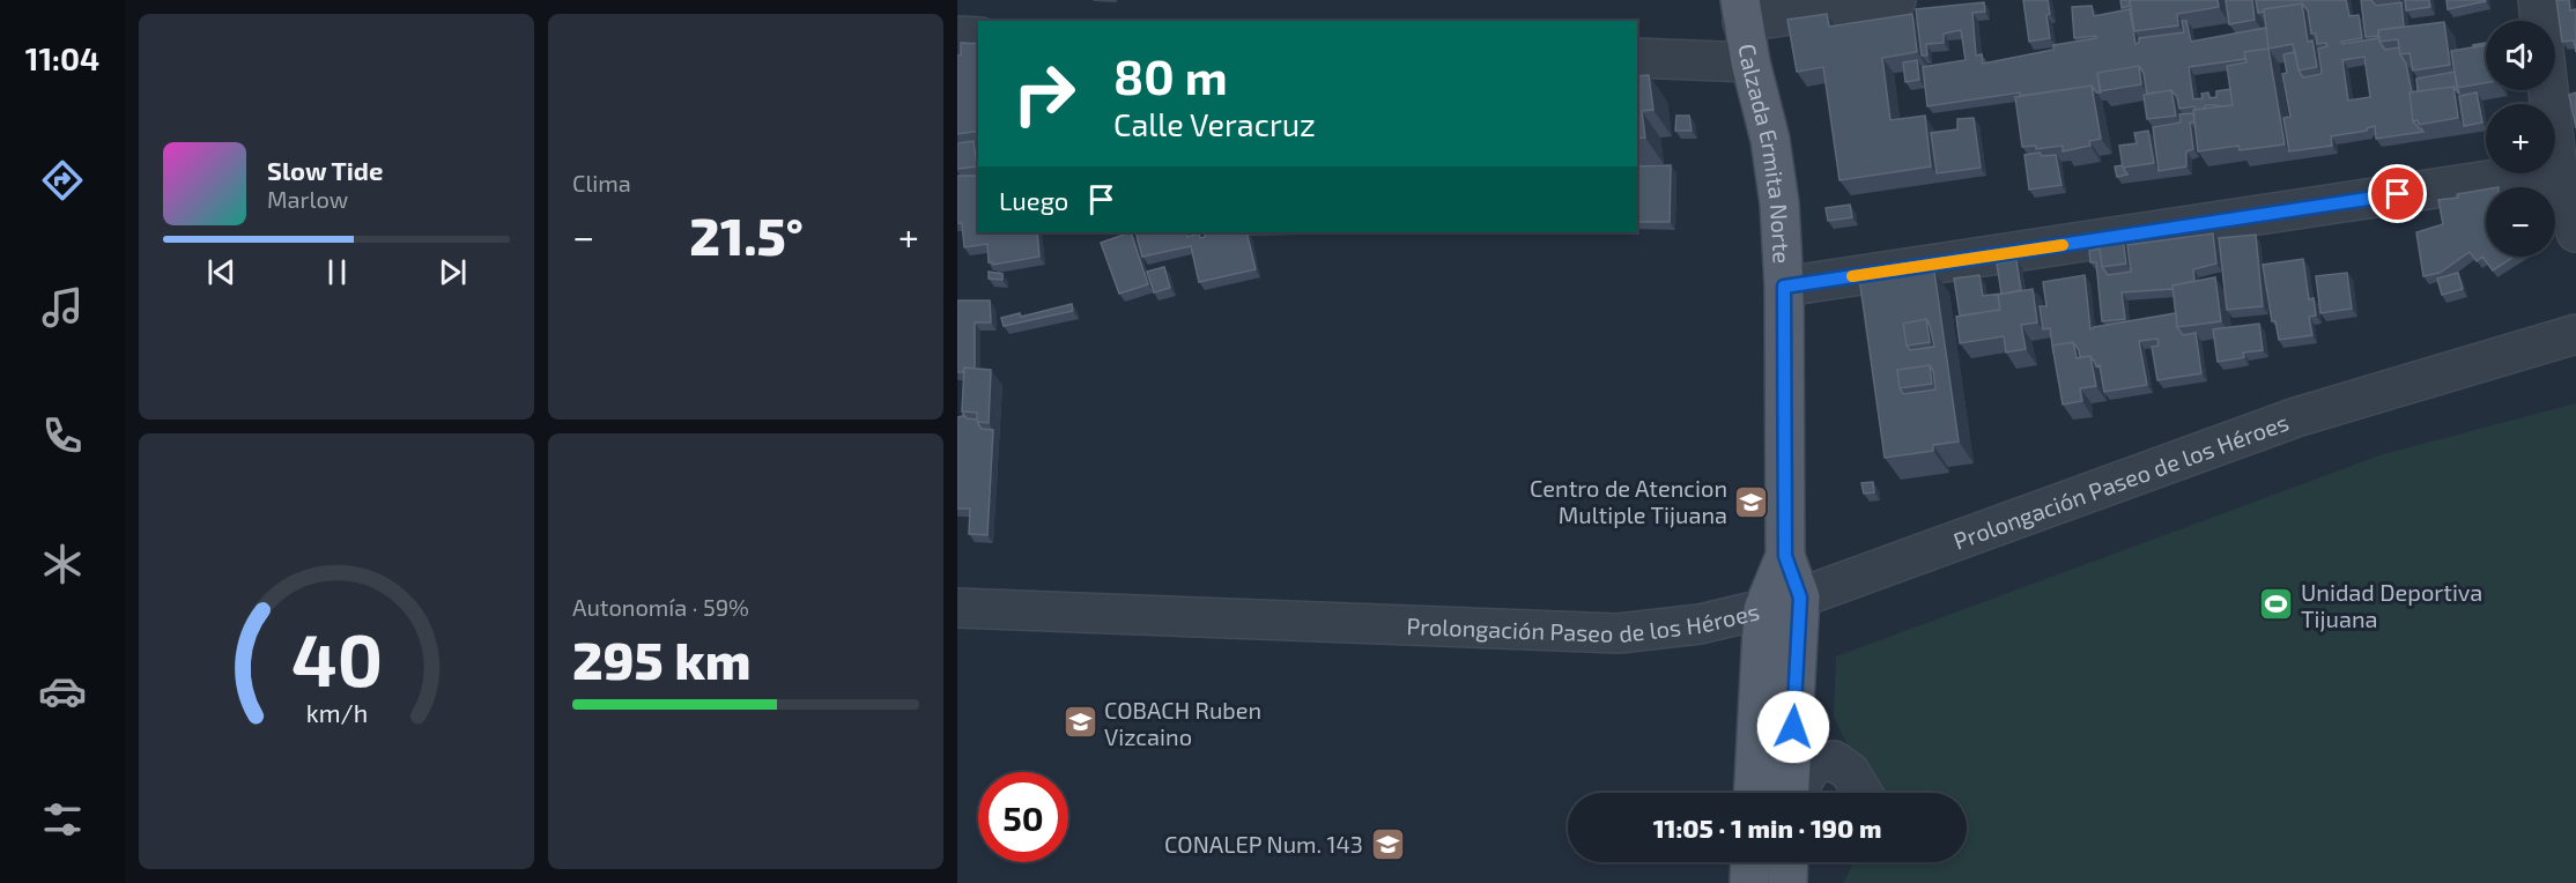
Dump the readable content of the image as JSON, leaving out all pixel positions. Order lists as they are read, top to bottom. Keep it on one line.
{"streets":{"main road":["Calzada Ermita Norte"],"street":["Prolongación Paseo de los Héroes"]},"crossings":[["Calzada Ermita Norte","Prolongación Paseo de los Héroes"]],"places":{"school or university":["Centro de Atencion Multiple Tijuana","COBACH Ruben Vizcaino","CONALEP Num. 143"],"sports":["Unidad Deportiva Tijuana"]},"page":{"tabs":"11:04","tile":["Clima",["Autonomía · 59%","295 km"]],"map_buttons":["+","−"],"turn":["80 m","Calle Veracruz"],"song":["Slow Tide","Marlow"],"then":"Luego","heat":["−","21.5°","+"],"limit":"50","trip":"11:05 · 1 min · 190 m","gauge":["40","km/h"]}}
